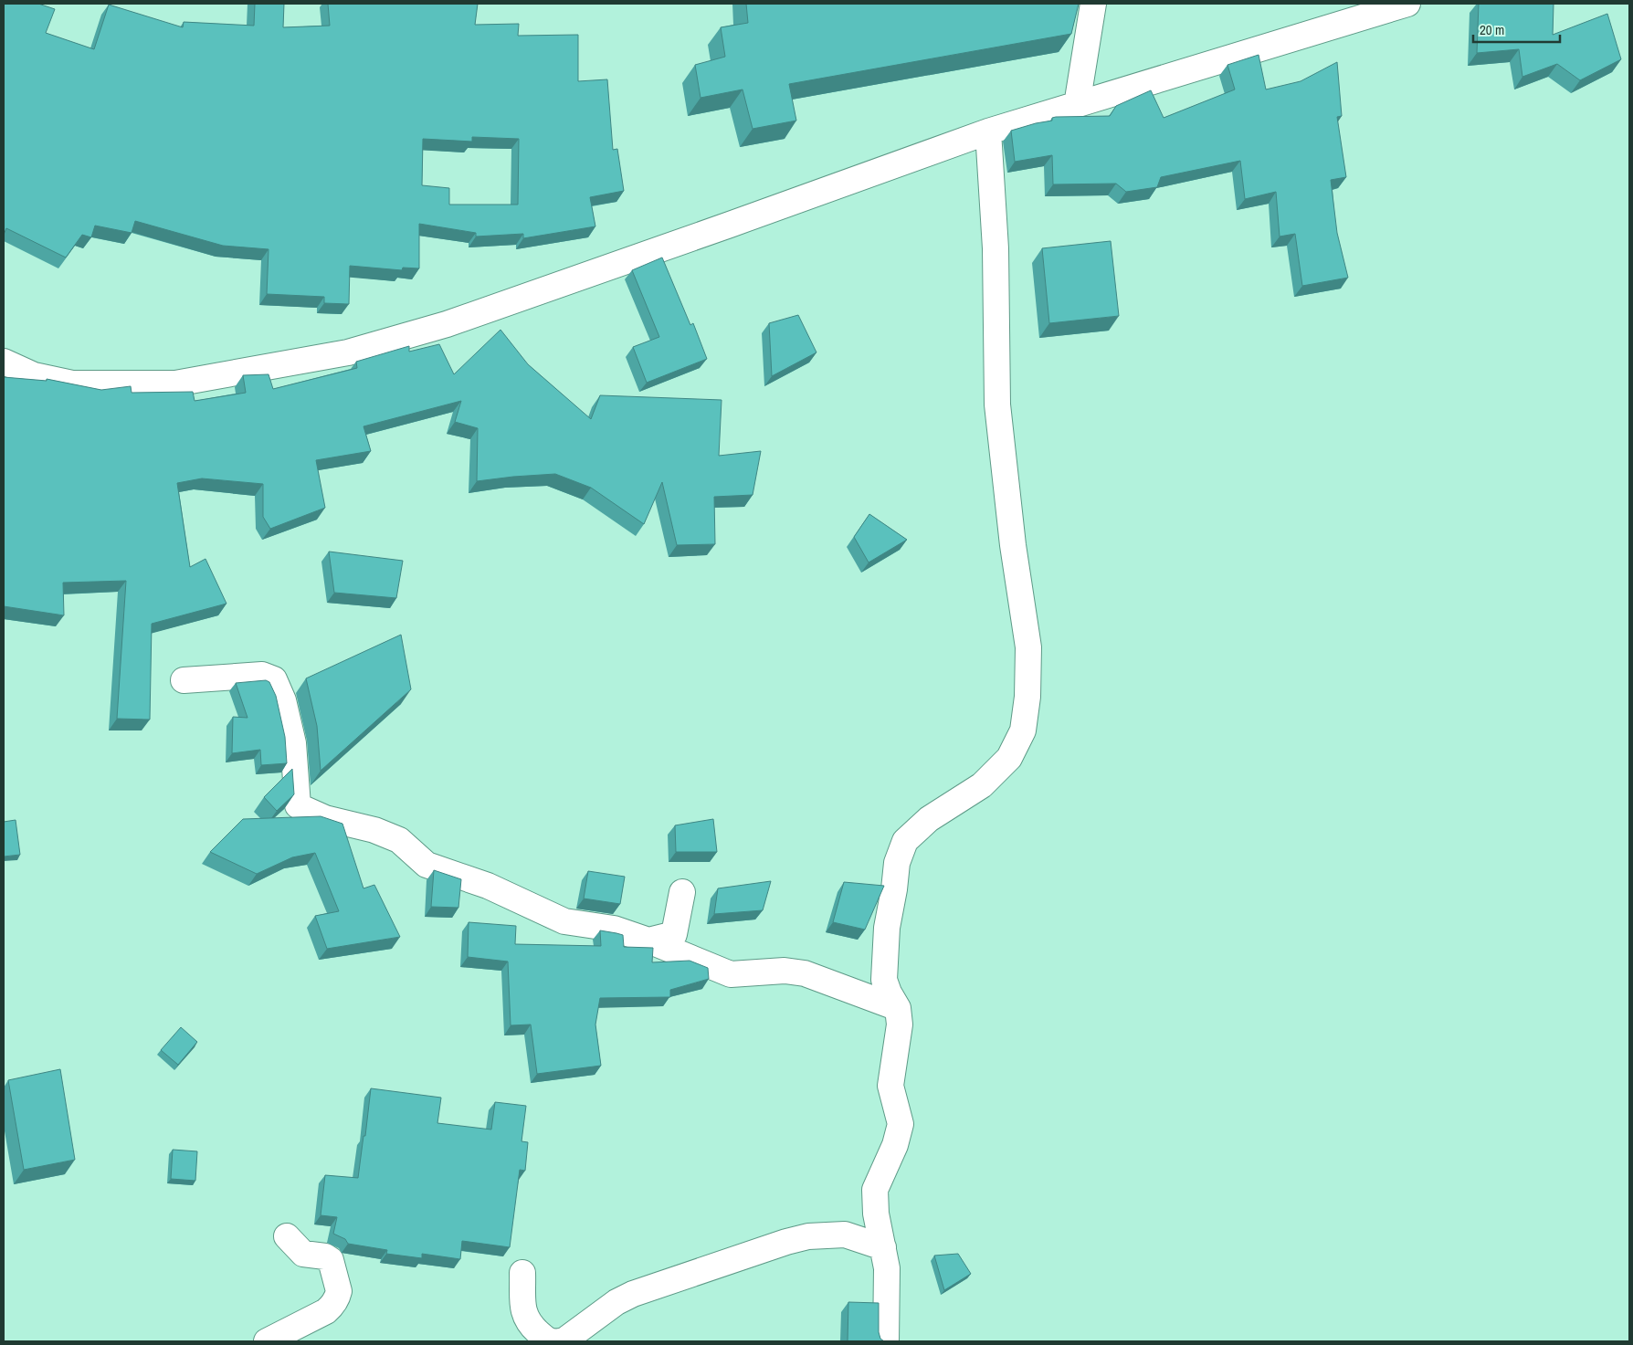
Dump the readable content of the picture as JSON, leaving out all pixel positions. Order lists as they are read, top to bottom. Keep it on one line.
{"scale_bar":"20 m"}
